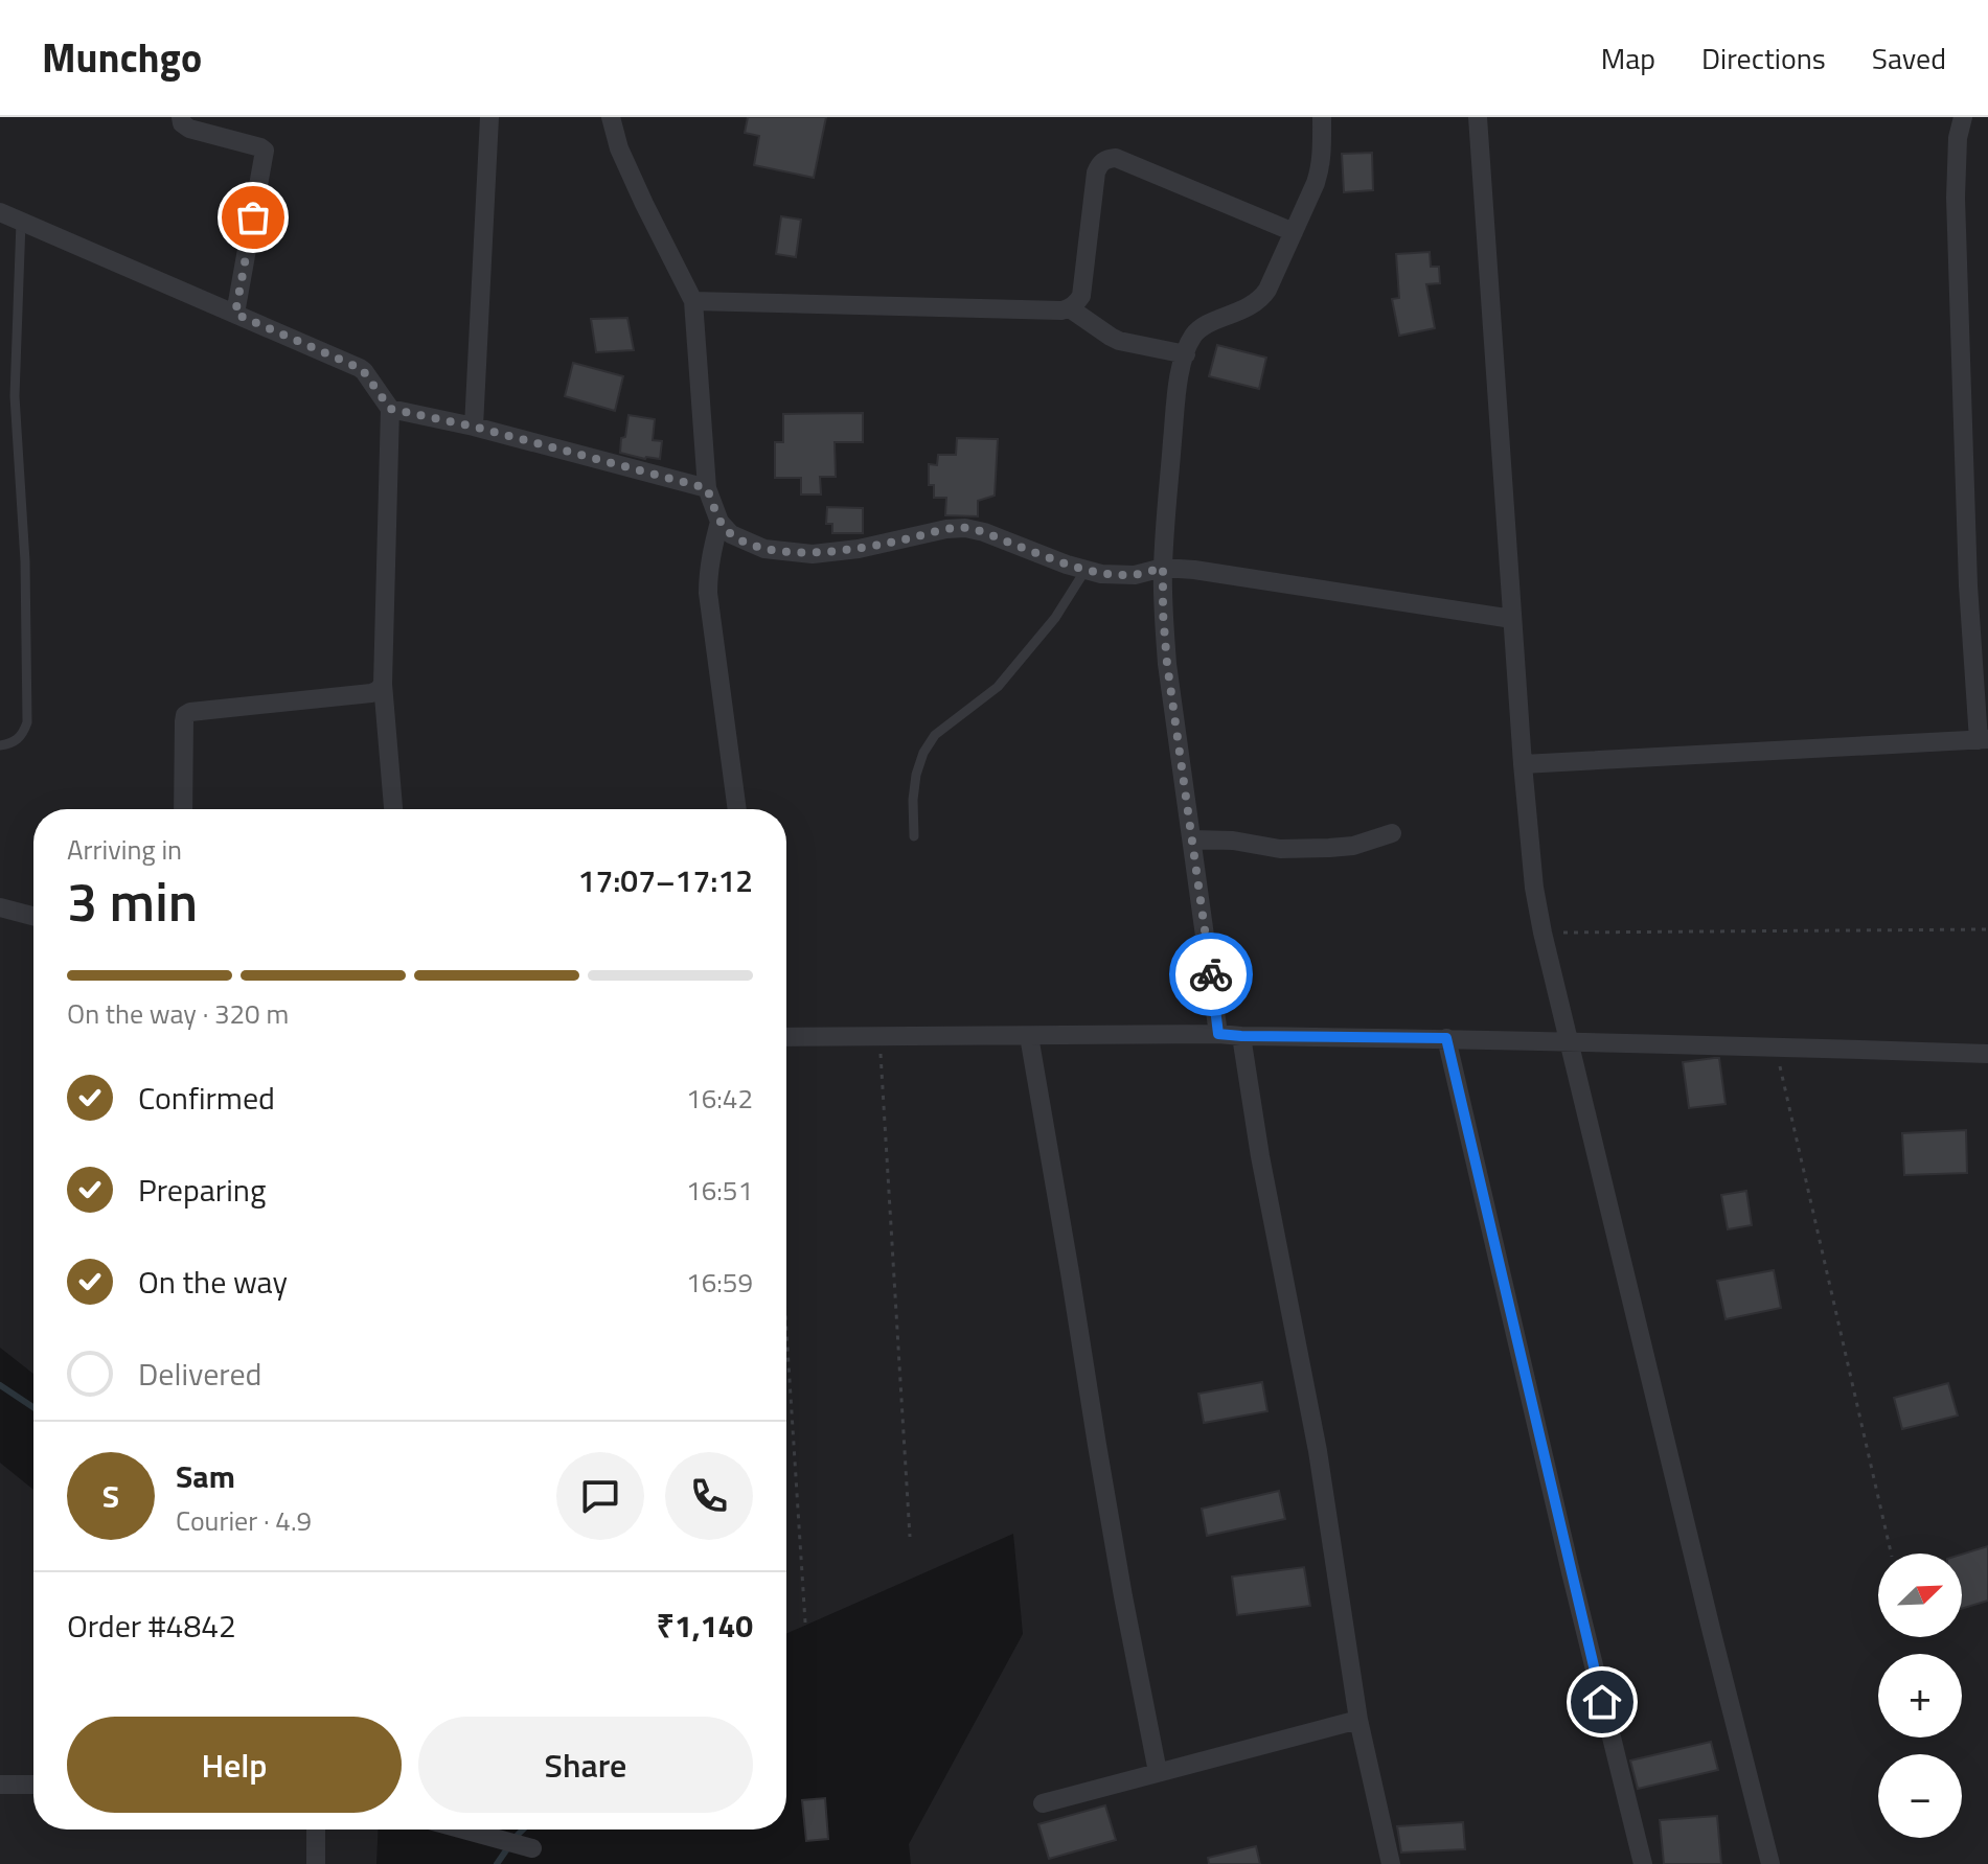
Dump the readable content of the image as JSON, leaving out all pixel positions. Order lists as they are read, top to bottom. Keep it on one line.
{"north":"top right","page":{"header":"Munchgo","nav":["Map","Directions","Saved"],"heading":["3 min","Arriving in","17:07–17:12"],"panel":["Sam","Courier · 4.9","Order #4842","₹1,140"],"bar":"On the way · 320 m","list":[["Confirmed","16:42"],["Preparing","16:51"],["On the way","16:59"],"Delivered"],"round":"S","map_buttons":["+","−"],"buttons":["Help","Share"]}}
